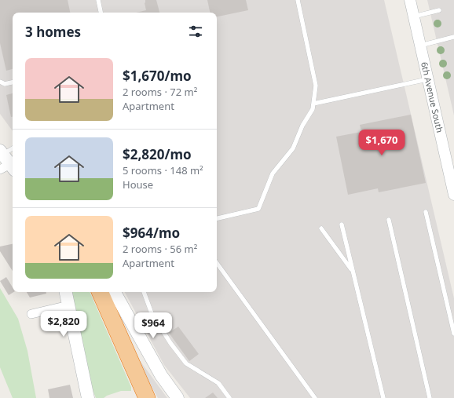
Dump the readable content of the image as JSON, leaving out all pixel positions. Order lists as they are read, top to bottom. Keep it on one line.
{"streets":{"street":["6th Avenue South"]},"page":{"heading":"3 homes","list":[{"name":"$1,670/mo","note":"2 rooms · 72 m² · Apartment"},{"name":"$2,820/mo","note":"5 rooms · 148 m² · House"},{"name":"$964/mo","note":"2 rooms · 56 m² · Apartment"}],"price":["$1,670","$2,820","$964"]}}
